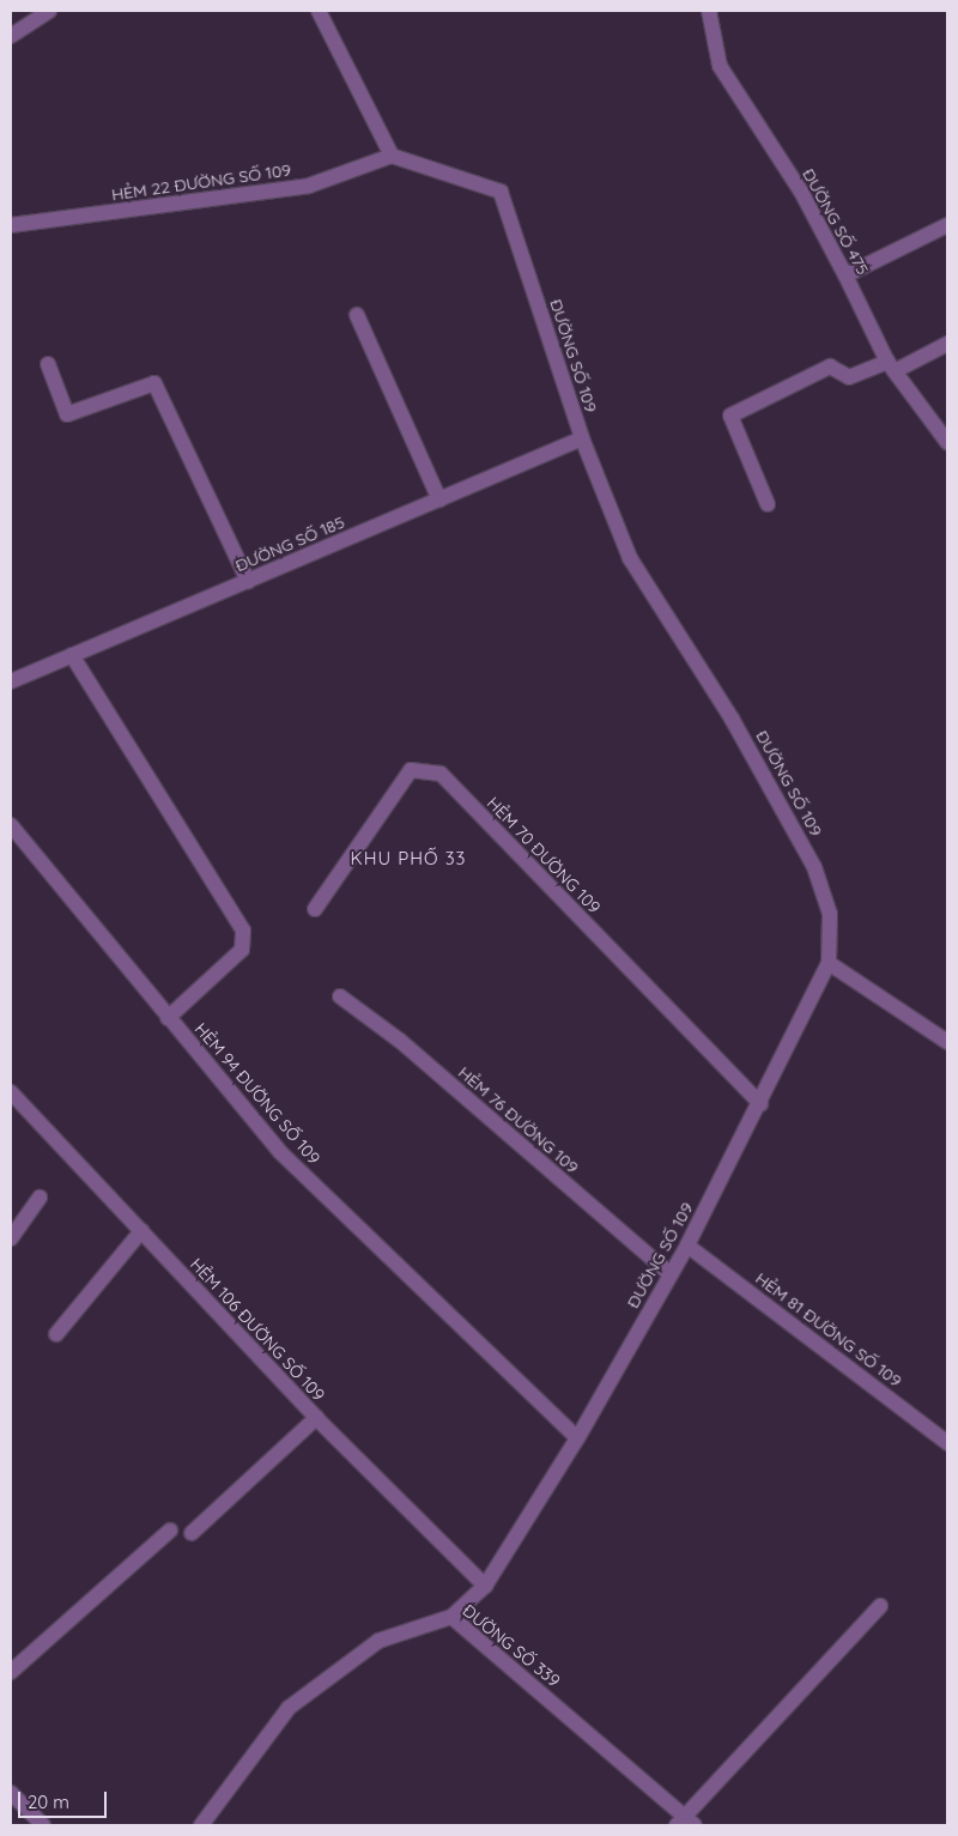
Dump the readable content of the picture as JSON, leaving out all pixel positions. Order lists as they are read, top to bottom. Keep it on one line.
{"streets":{"street":["HẺM 22 ĐƯỜNG SỐ 109","ĐƯỜNG SỐ 475","ĐƯỜNG SỐ 109","ĐƯỜNG SỐ 185","HẺM 70 ĐƯỜNG 109","HẺM 94 ĐƯỜNG SỐ 109","HẺM 76 ĐƯỜNG 109","HẺM 106 ĐƯỜNG SỐ 109","HẺM 81 ĐƯỜNG SỐ 109","ĐƯỜNG SỐ 339"]},"crossings":[["HẺM 22 ĐƯỜNG SỐ 109","ĐƯỜNG SỐ 109"],["ĐƯỜNG SỐ 109","ĐƯỜNG SỐ 185"],["ĐƯỜNG SỐ 109","HẺM 70 ĐƯỜNG 109"],["ĐƯỜNG SỐ 109","HẺM 94 ĐƯỜNG SỐ 109"],["ĐƯỜNG SỐ 109","HẺM 76 ĐƯỜNG 109"],["ĐƯỜNG SỐ 109","HẺM 106 ĐƯỜNG SỐ 109"],["ĐƯỜNG SỐ 109","HẺM 81 ĐƯỜNG SỐ 109"],["ĐƯỜNG SỐ 109","ĐƯỜNG SỐ 339"]],"districts":["KHU PHỐ 33"],"scale_bar":"20 m"}
